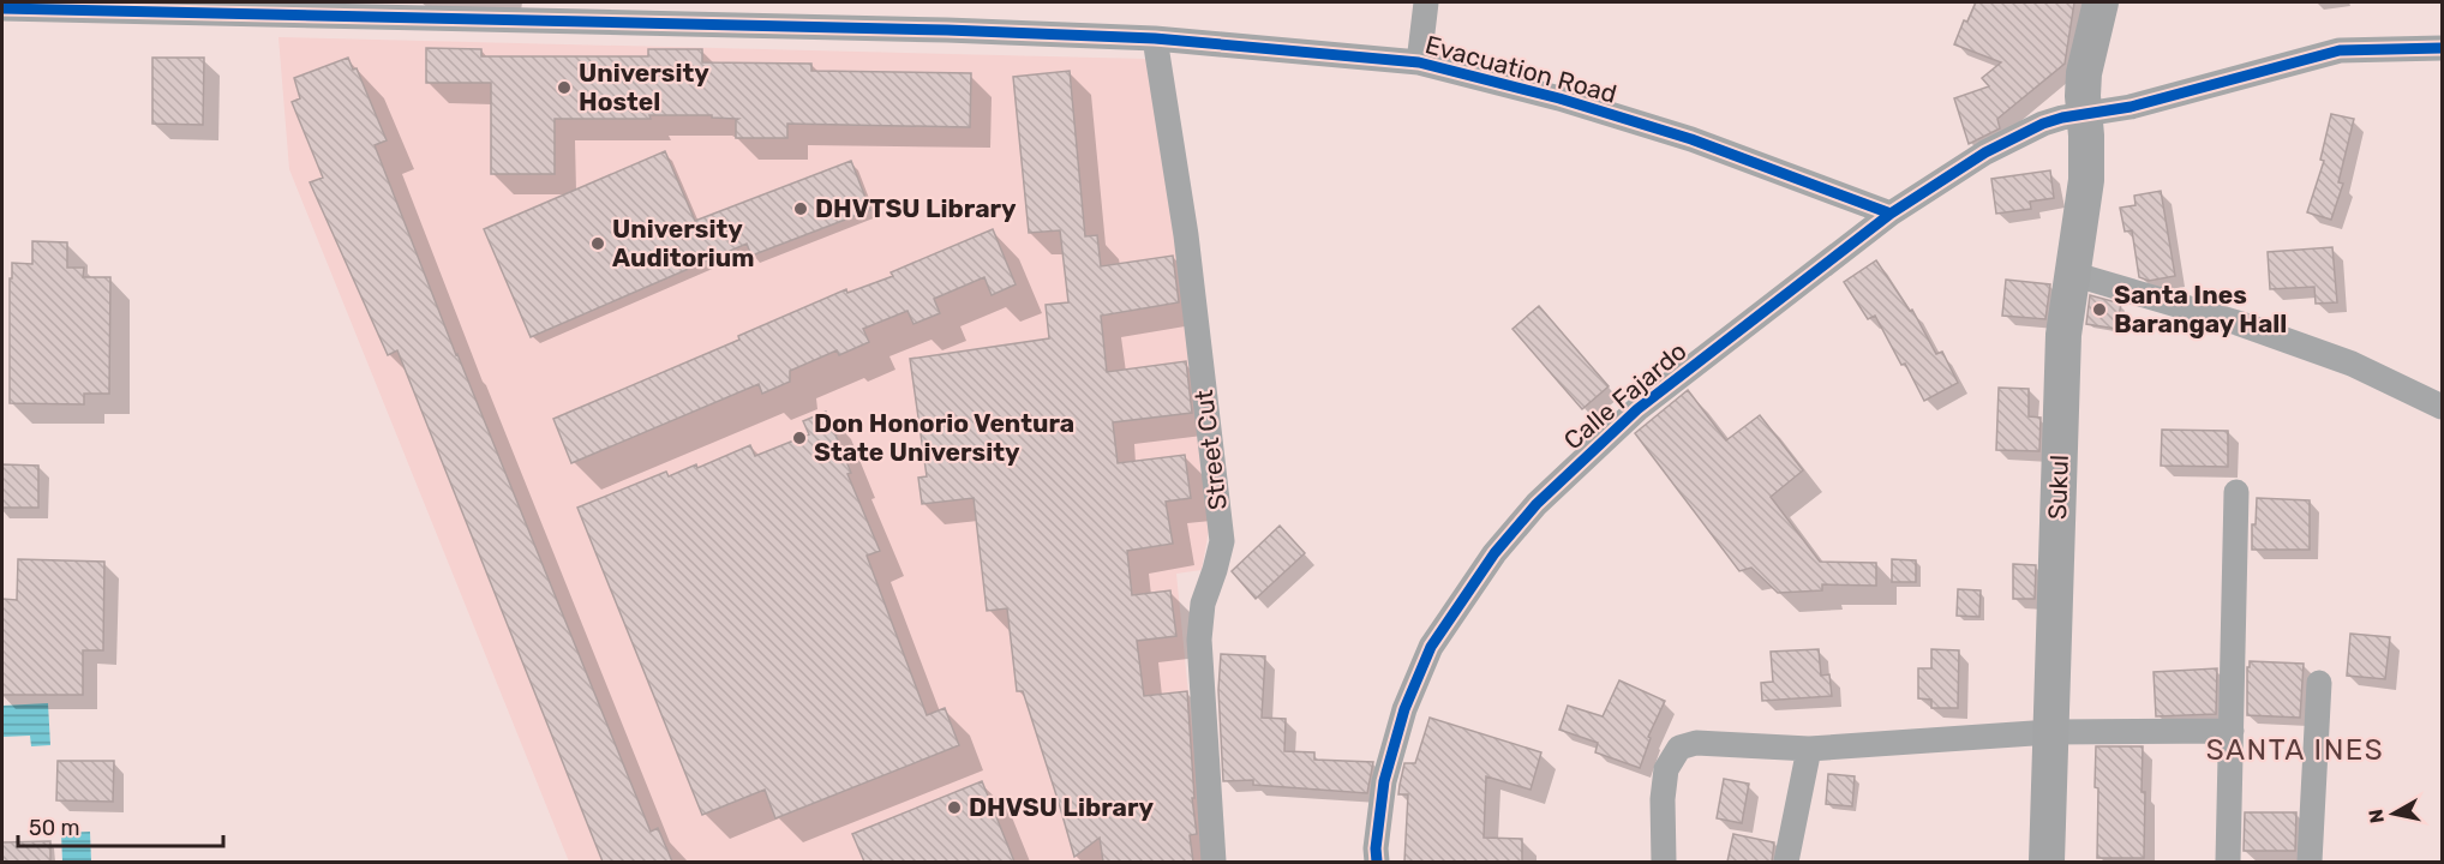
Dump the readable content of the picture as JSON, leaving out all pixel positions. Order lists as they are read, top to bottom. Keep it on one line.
{"streets":{"street":["Evacuation Road","Calle Fajardo","Street Cut","Sukul"]},"crossings":[["Evacuation Road","Calle Fajardo"],["Evacuation Road","Street Cut"],["Calle Fajardo","Sukul"]],"districts":["SANTA INES"],"places":["University Hostel","DHVTSU Library","University Auditorium","Santa Ines Barangay Hall","Don Honorio Ventura State University","DHVSU Library"],"scale_bar":"50 m","north":"left"}
